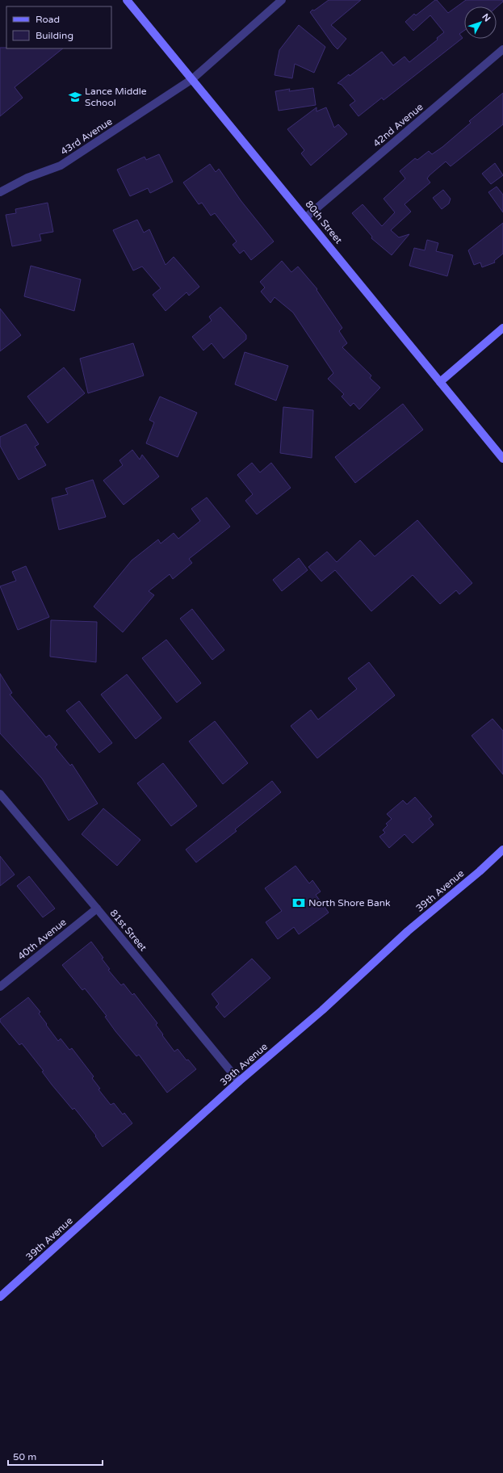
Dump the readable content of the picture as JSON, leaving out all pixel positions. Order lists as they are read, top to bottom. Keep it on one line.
{"streets":{"street":["42nd Avenue","43rd Avenue","80th Street","39th Avenue","81st Street","40th Avenue"]},"crossings":[["42nd Avenue","80th Street"],["43rd Avenue","80th Street"],["39th Avenue","81st Street"],["81st Street","40th Avenue"]],"places":{"school or university":["Lance Middle School"],"bank":["North Shore Bank"]},"legend":["Road","Building"],"scale_bar":"50 m","north":"top right"}
